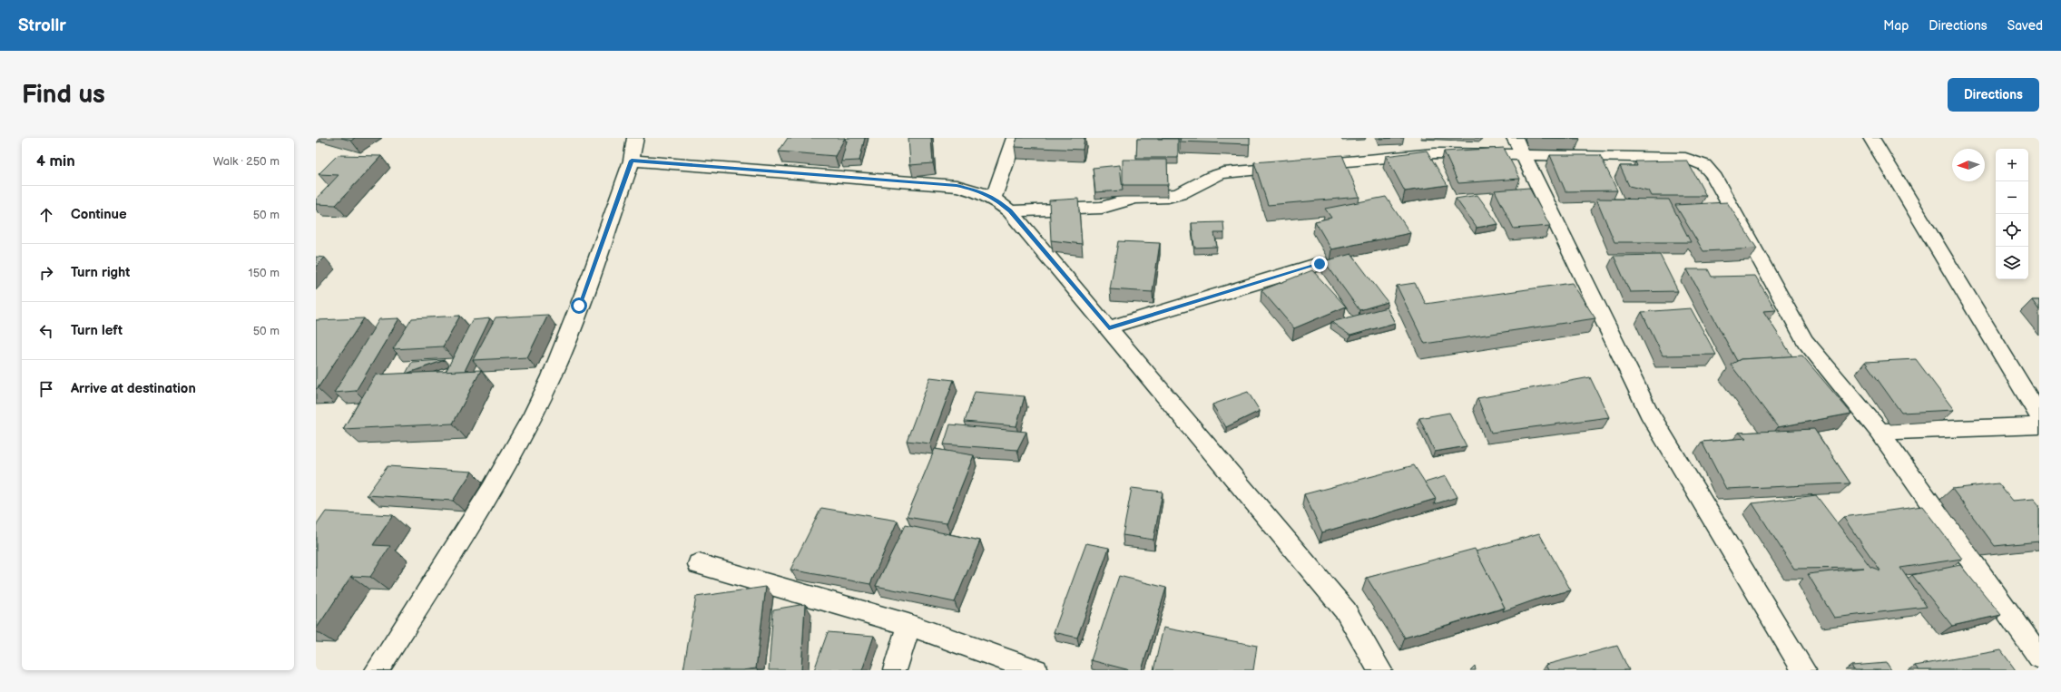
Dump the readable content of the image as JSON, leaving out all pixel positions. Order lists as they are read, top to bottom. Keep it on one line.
{"north":"left","page":{"header":"Strollr","nav":["Map","Directions","Saved"],"buttons":"Directions","title":"Find us","heading":["4 min","Walk · 250 m"],"map_buttons":["+","−"],"list":[["Continue","50 m"],["Turn right","150 m"],["Turn left","50 m"],"Arrive at destination"]}}
